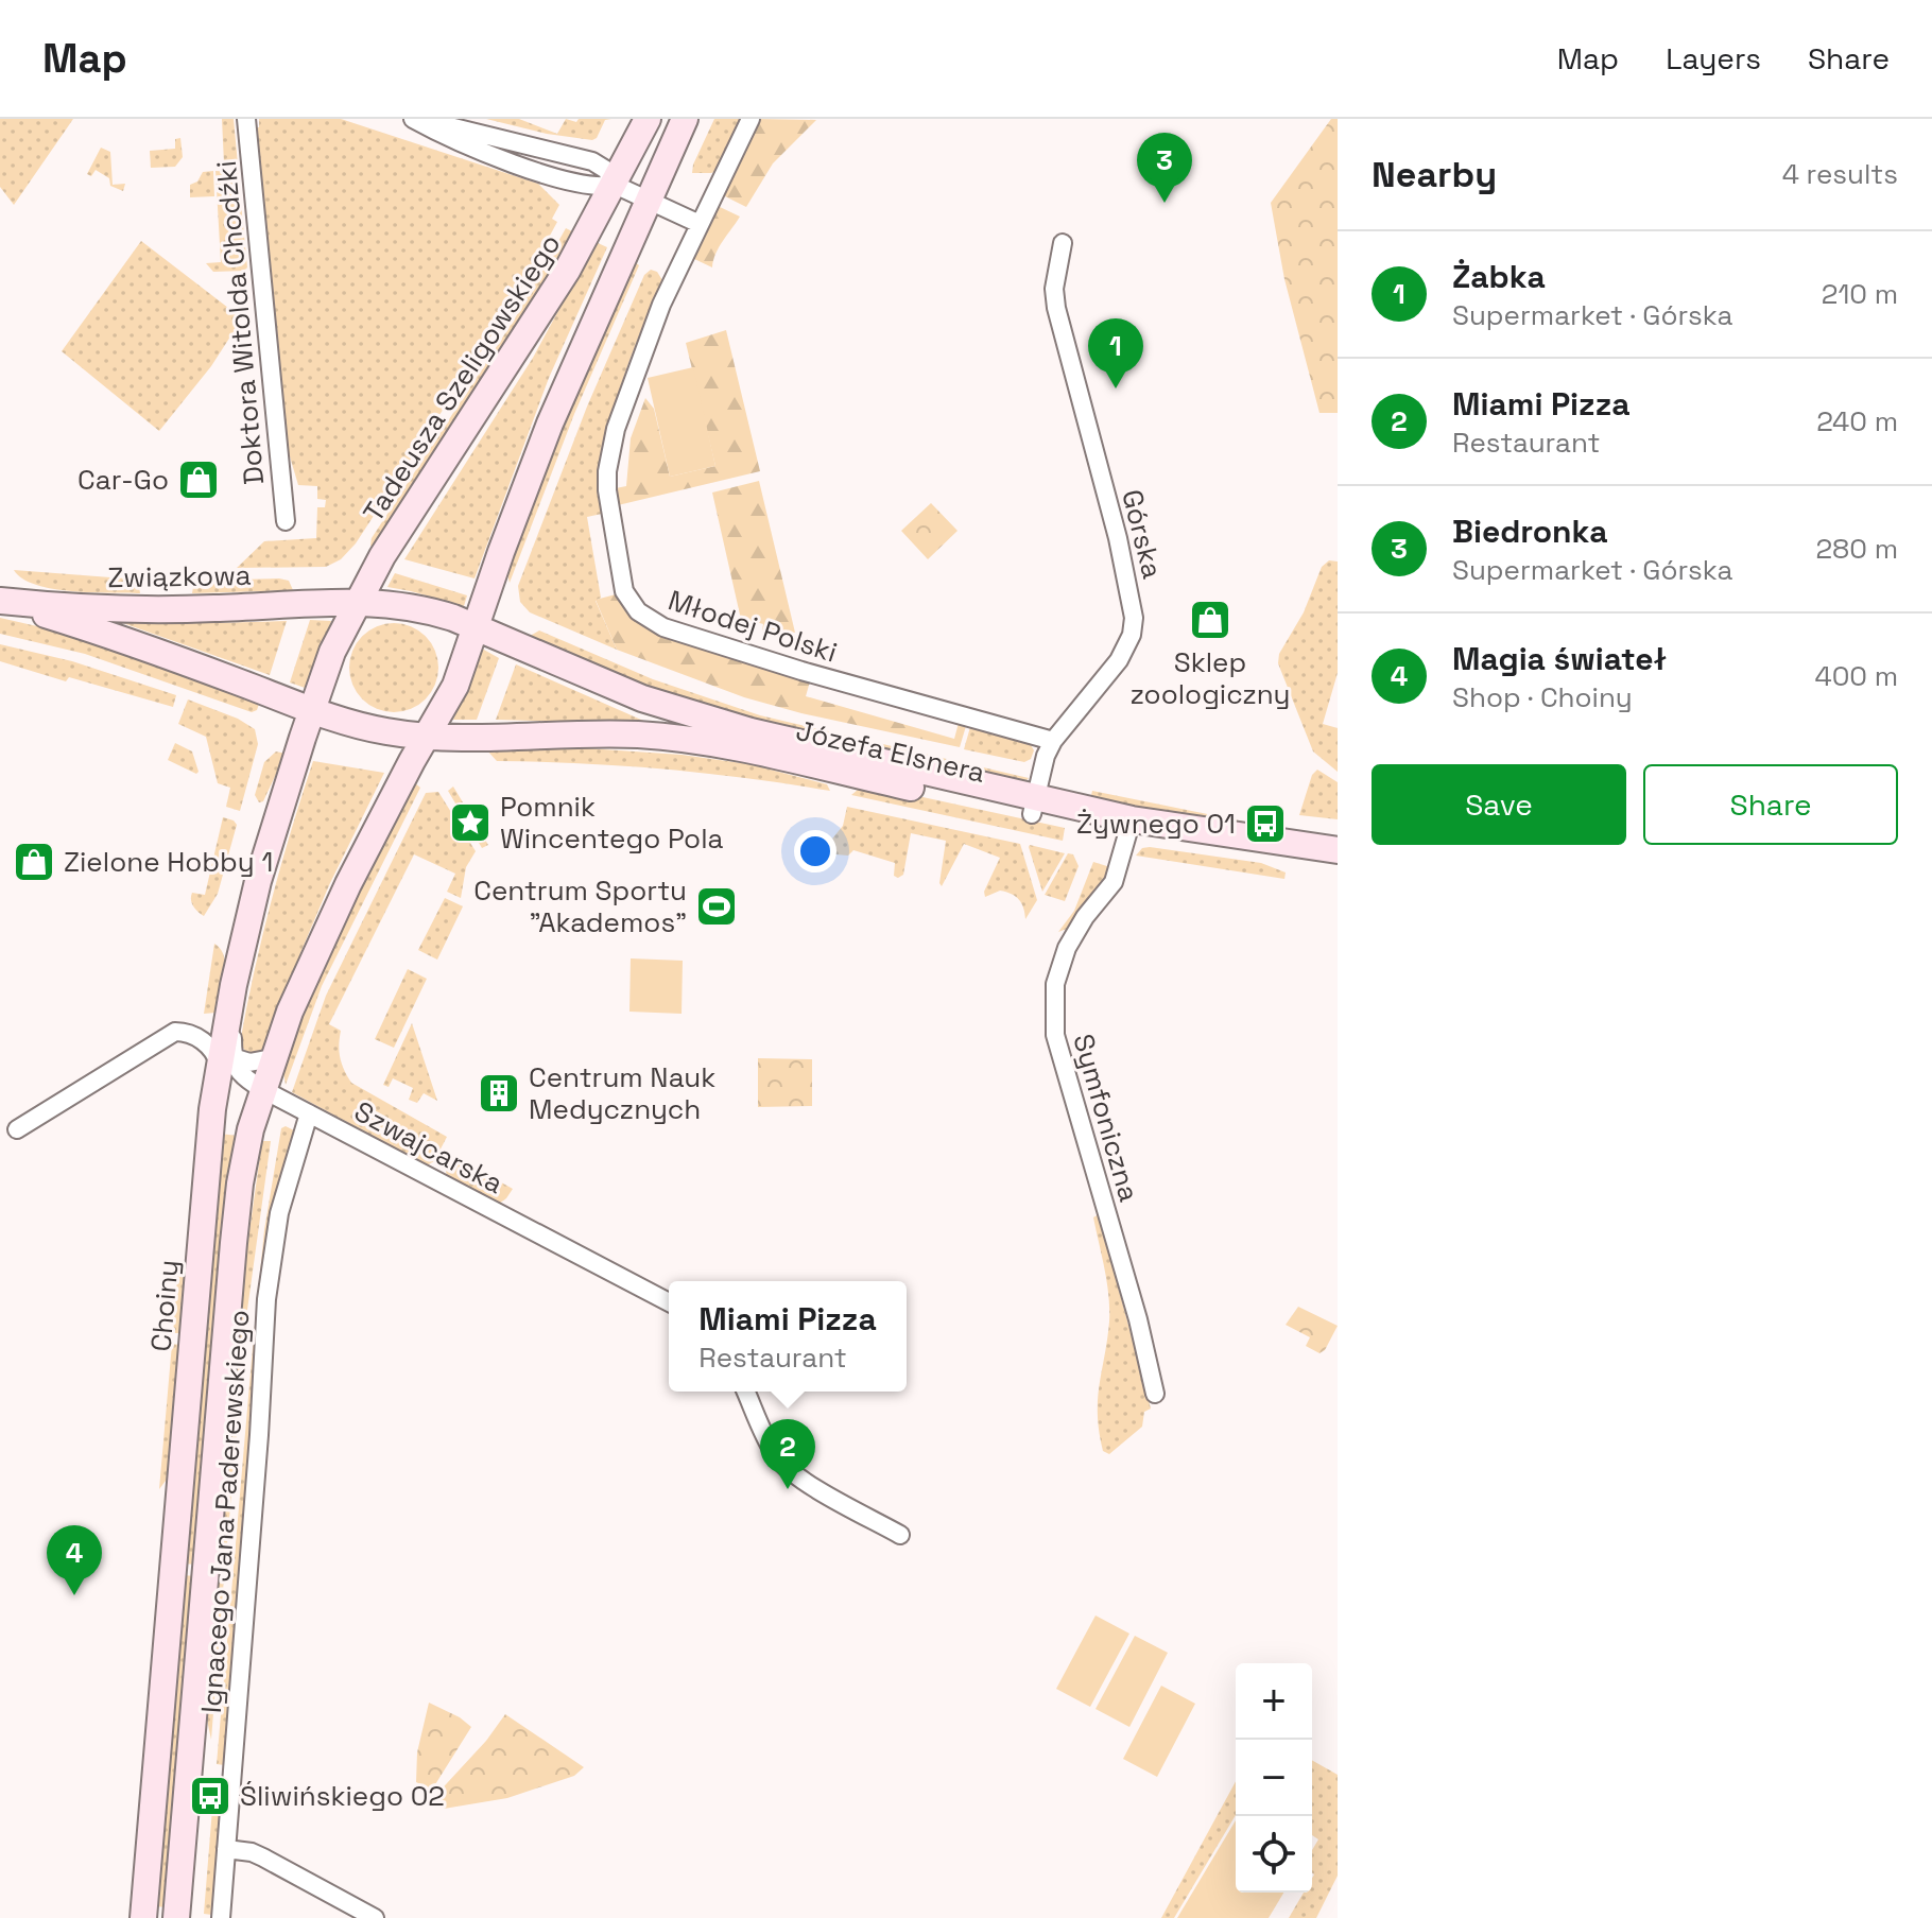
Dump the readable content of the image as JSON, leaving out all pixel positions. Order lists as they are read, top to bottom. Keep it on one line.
{"streets":{"street":["Doktora Witolda Chodźki","Tadeusza Szeligowskiego","Górska","Związkowa","Młodej Polski","Józefa Elsnera","Symfoniczna","Szwajcarska","Choiny","Ignacego Jana Paderewskiego"]},"crossings":[["Tadeusza Szeligowskiego","Związkowa"],["Tadeusza Szeligowskiego","Choiny"],["Górska","Młodej Polski"],["Górska","Józefa Elsnera"],["Związkowa","Józefa Elsnera"],["Związkowa","Choiny"],["Józefa Elsnera","Symfoniczna"],["Szwajcarska","Choiny"],["Szwajcarska","Ignacego Jana Paderewskiego"]],"places":{"shop":["Car-Go","Sklep zoologiczny","Zielone Hobby 1"],"place":["Pomnik Wincentego Pola"],"bus stop":["Żywnego 01","Śliwińskiego 02"],"sports":["Centrum Sportu \"Akademos\""],"building":["Centrum Nauk Medycznych"]},"page":{"header":"Map","nav":["Map","Layers","Share"],"heading":["Nearby","4 results"],"pins":["3","1","2","4"],"list":[{"mark":"1","name":"Żabka","note":"Supermarket · Górska","value":"210 m"},{"mark":"2","name":"Miami Pizza","note":"Restaurant","value":"240 m"},{"mark":"3","name":"Biedronka","note":"Supermarket · Górska","value":"280 m"},{"mark":"4","name":"Magia świateł","note":"Shop · Choiny","value":"400 m"}],"buttons":["Save","Share"],"popup":["Miami Pizza","Restaurant"],"map_buttons":["+","−"]}}
